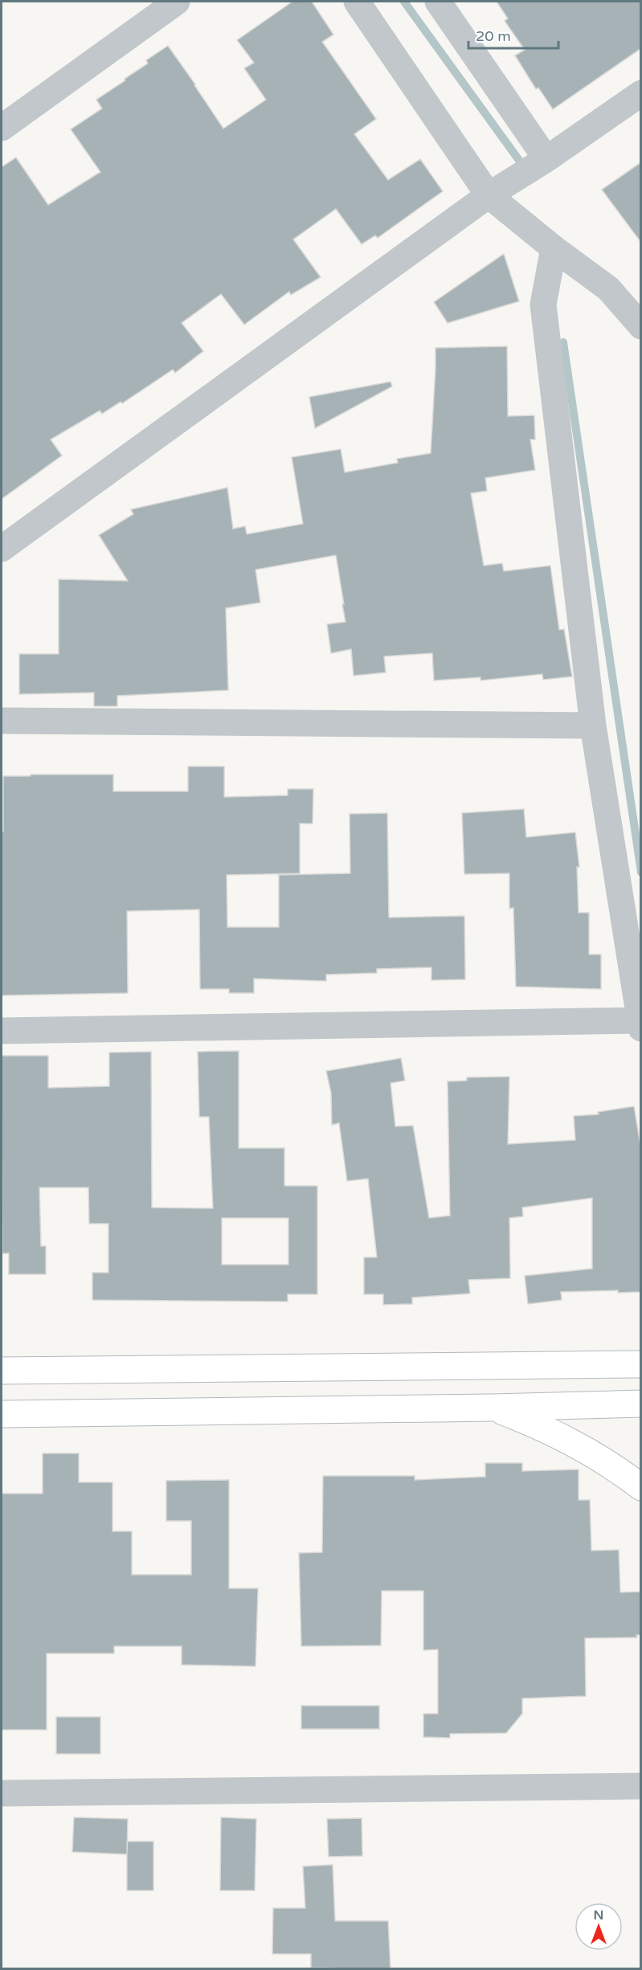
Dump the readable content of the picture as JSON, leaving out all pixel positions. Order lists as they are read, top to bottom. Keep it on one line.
{"scale_bar":"20 m","north":"top"}
